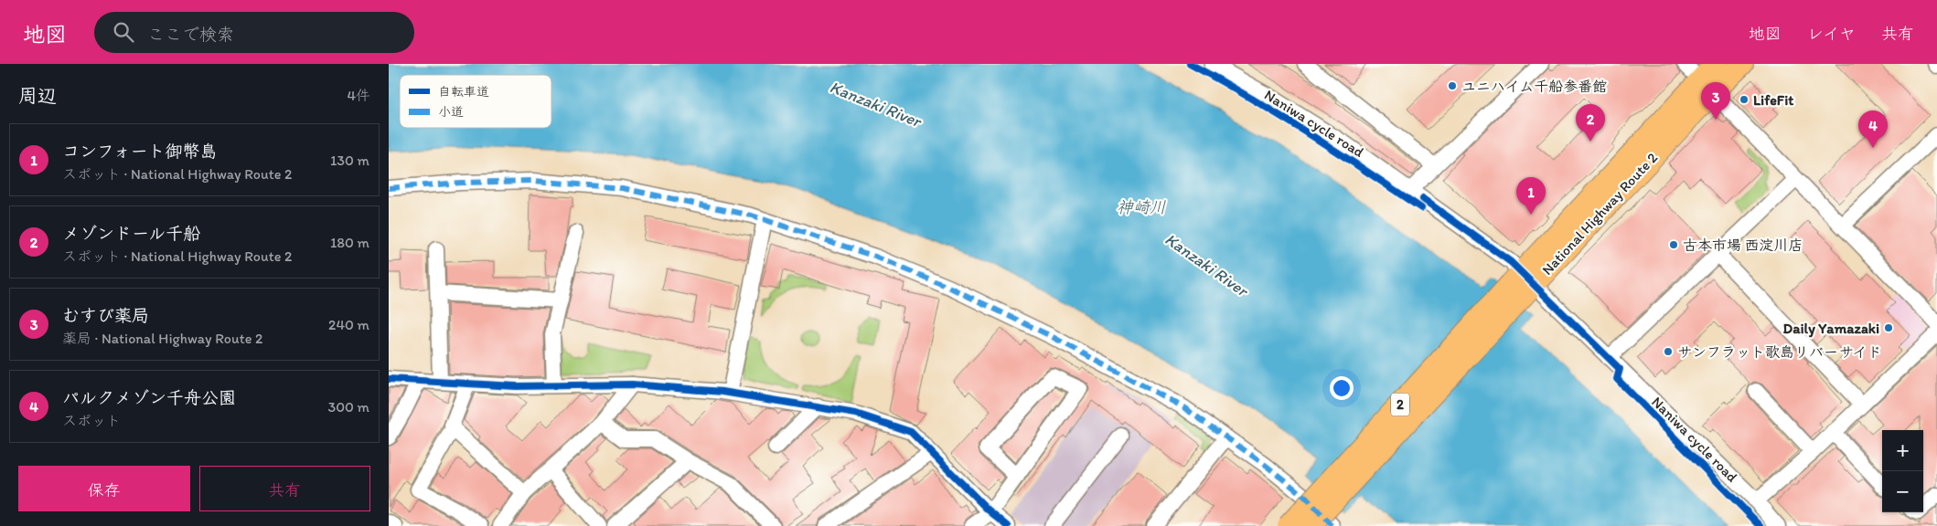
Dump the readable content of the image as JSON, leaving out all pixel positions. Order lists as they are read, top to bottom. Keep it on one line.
{"streets":{"highway":["National Highway Route 2","2"],"cycle path":["Naniwa cycle road"]},"water":["Kanzaki River","神崎川"],"places":["ユニハイム千船参番館","LifeFit","古本市場 西淀川店","Daily Yamazaki","サンフラット歌島リバーサイド"],"legend":["自転車道","小道"],"page":{"header":"地図","search":"ここで検索","nav":["地図","レイヤ","共有"],"heading":["周辺","4件"],"pins":["3","2","4","1"],"list":[{"mark":"1","name":"コンフォート御幣島","note":"スポット · National Highway Route 2","value":"130 m"},{"mark":"2","name":"メゾンドール千船","note":"スポット · National Highway Route 2","value":"180 m"},{"mark":"3","name":"むすび薬局","note":"薬局 · National Highway Route 2","value":"240 m"},{"mark":"4","name":"パルクメゾン千舟公園","note":"スポット","value":"300 m"}],"map_buttons":["+","−"],"buttons":["保存","共有"]}}
